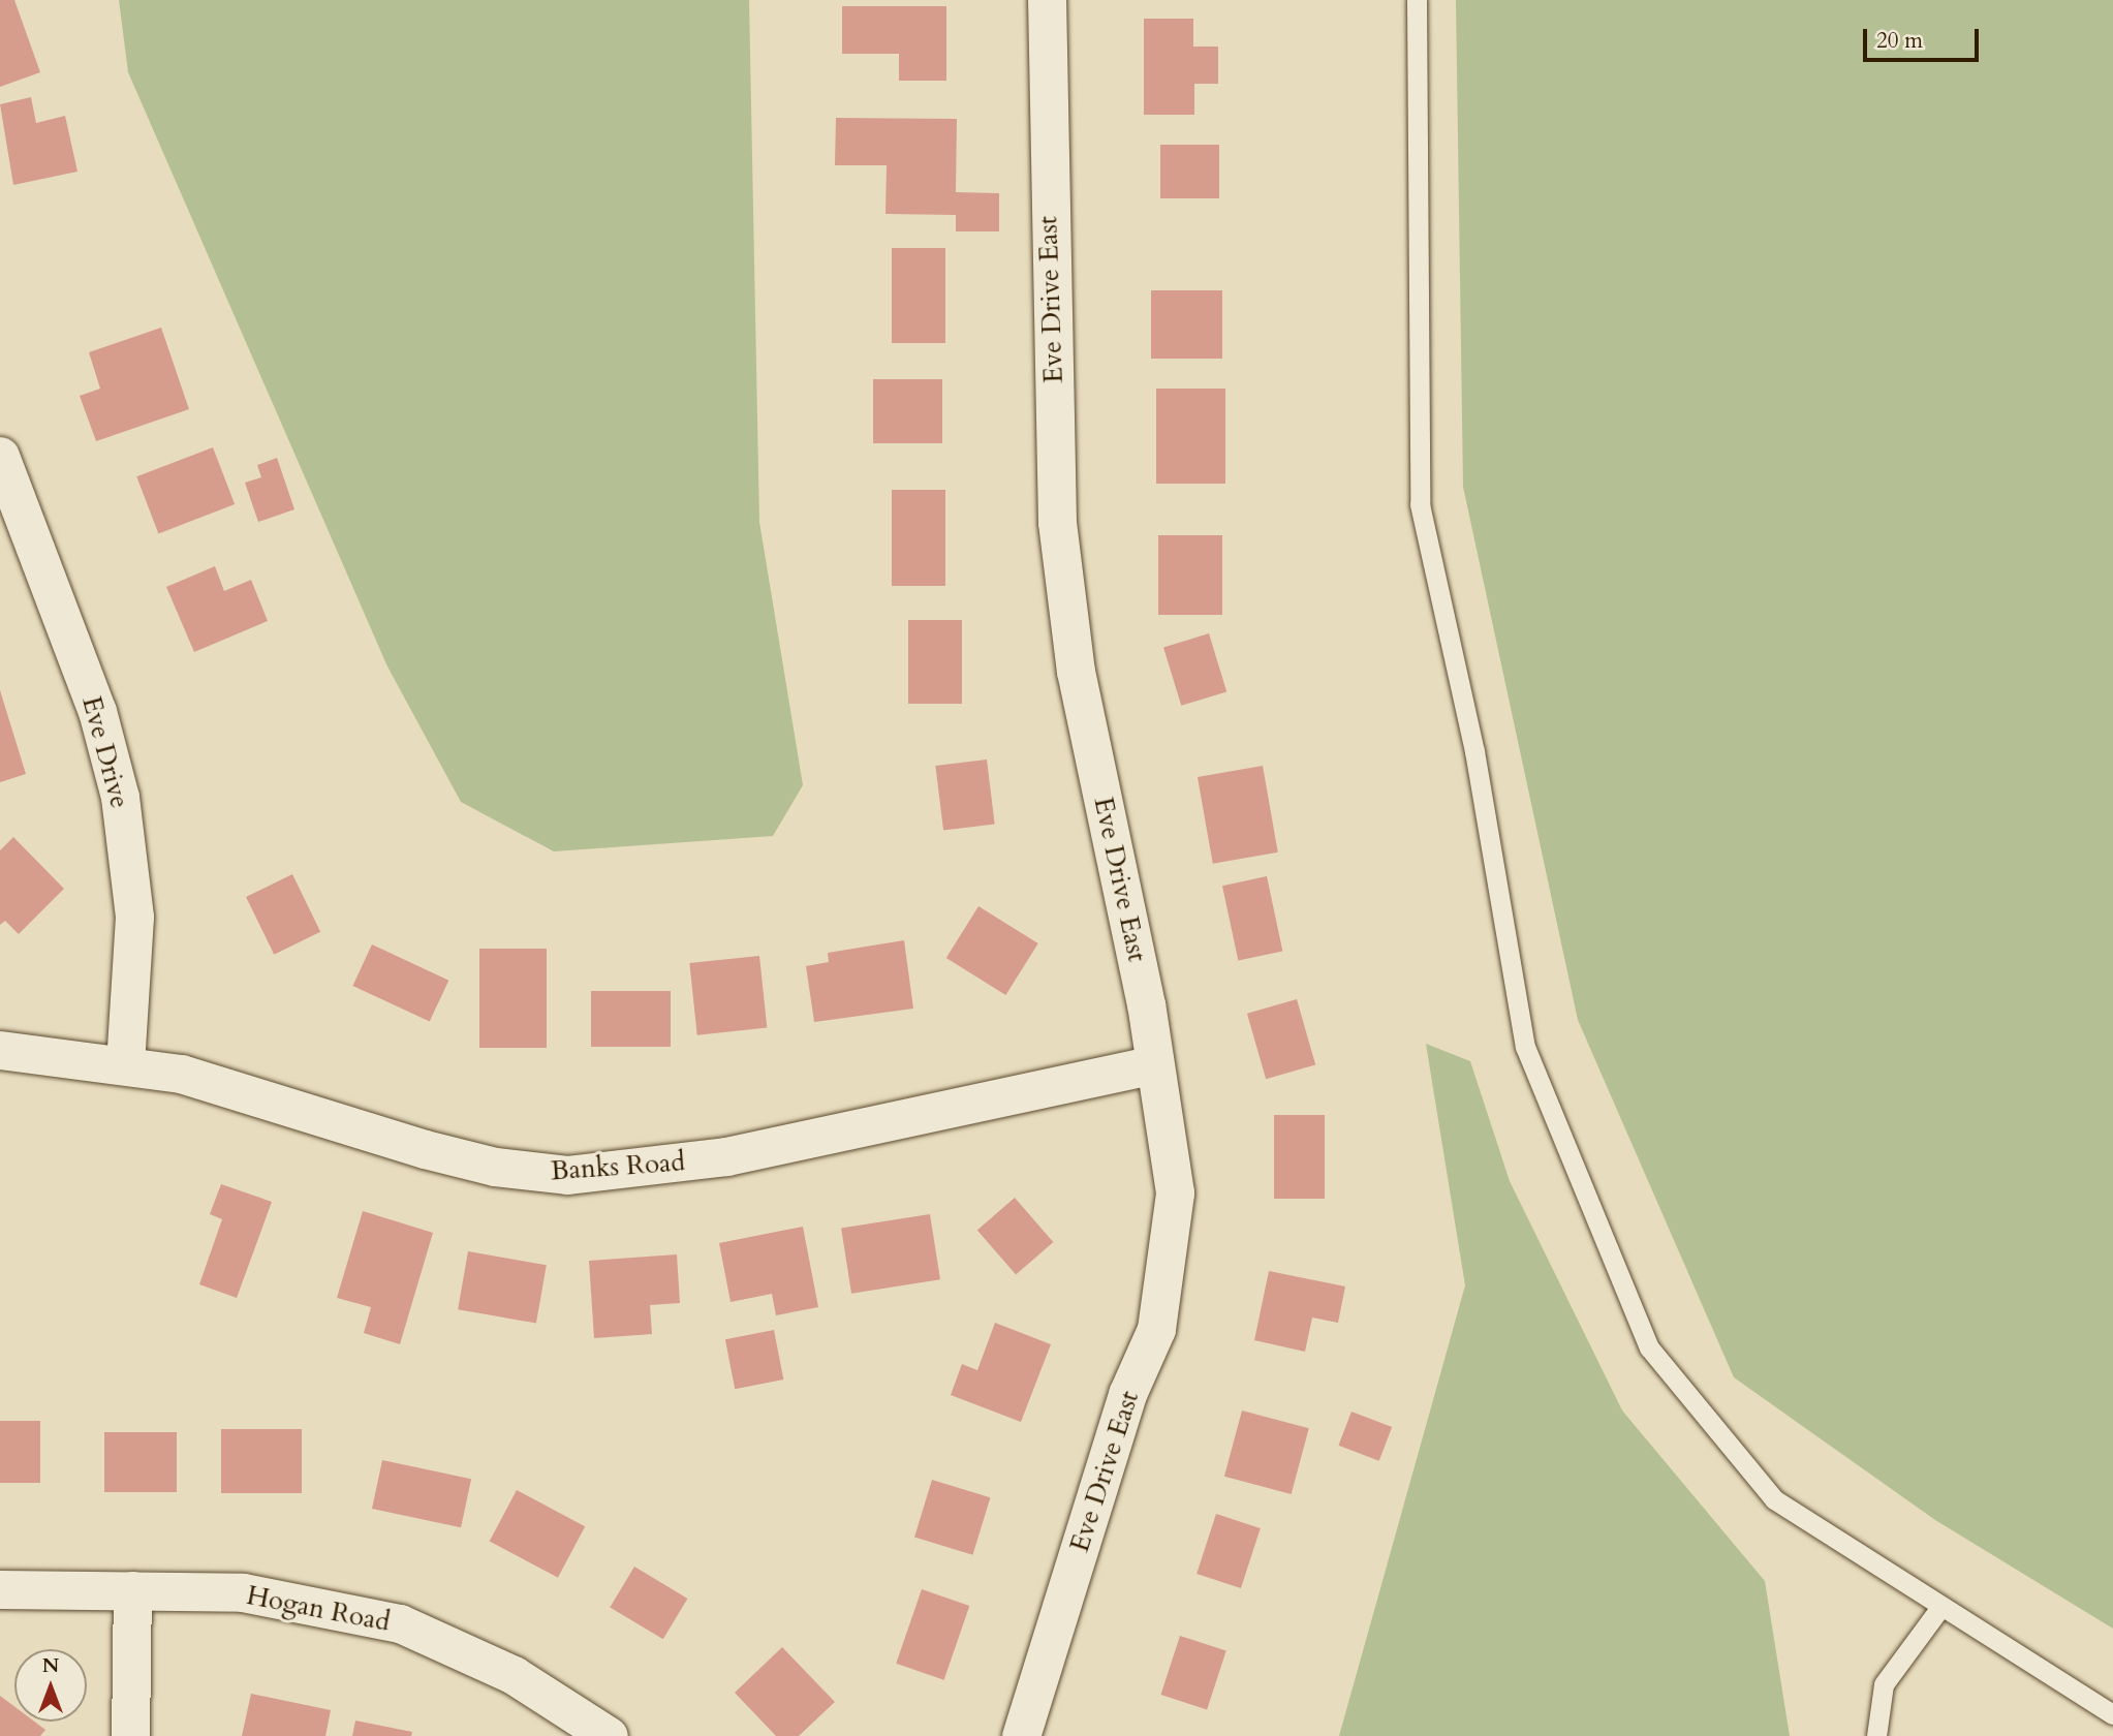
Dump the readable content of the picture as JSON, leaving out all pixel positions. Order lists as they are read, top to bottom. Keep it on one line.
{"streets":{"street":["Eve Drive East","Eve Drive","Banks Road","Hogan Road"]},"crossings":[["Eve Drive East","Banks Road"],["Eve Drive","Banks Road"]],"scale_bar":"20 m","north":"top"}
